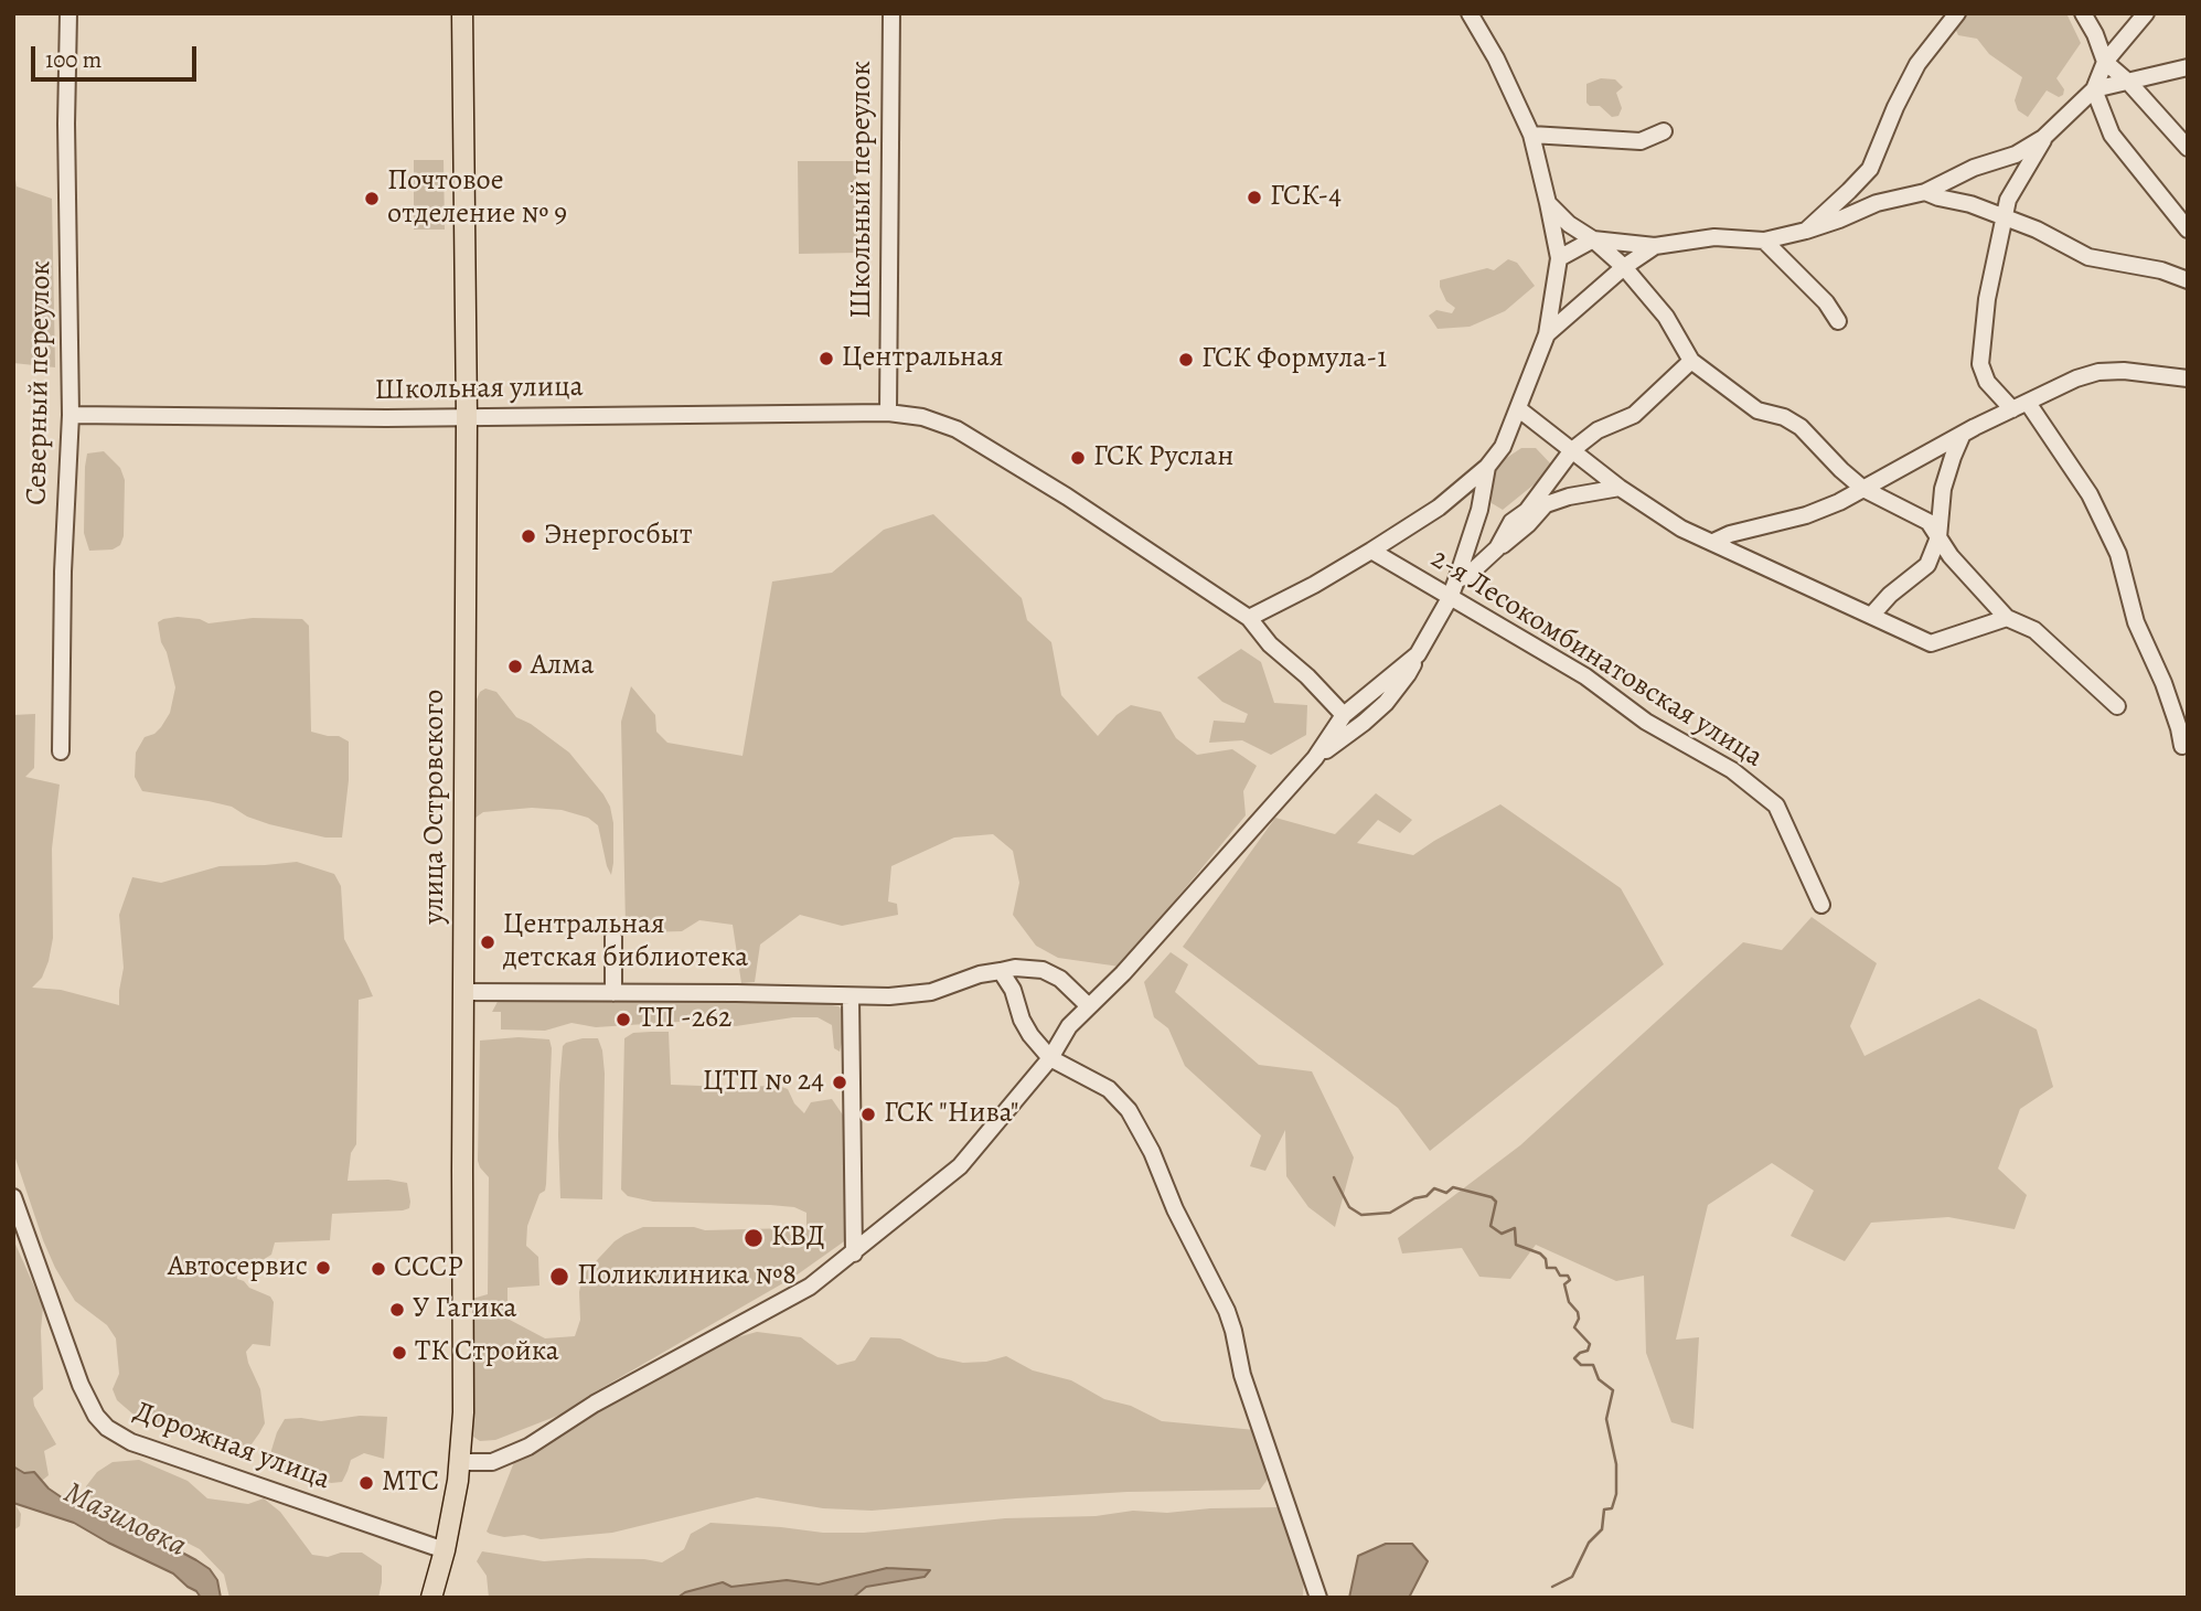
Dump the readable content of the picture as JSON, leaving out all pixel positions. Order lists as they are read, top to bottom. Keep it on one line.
{"streets":{"main road":["улица Островского"],"street":["Школьный переулок","Северный переулок","Школьная улица","2-я Лесокомбинатовская улица","Дорожная улица"]},"crossings":[["Школьный переулок","Школьная улица"],["Северный переулок","Школьная улица"],["Школьная улица","улица Островского"],["улица Островского","Дорожная улица"]],"water":["Мазиловка"],"places":["ГСК-4","Почтовое отделение № 9","Центральная","ГСК Формула-1","ГСК Руслан","Энергосбыт","Алма","Центральная детская библиотека","ТП -262","ЦТП № 24","ГСК \"Нива\"","КВД","Автосервис","СССР","Поликлиника №8","У Гагика","ТК Стройка","МТС"],"scale_bar":"100 m"}
